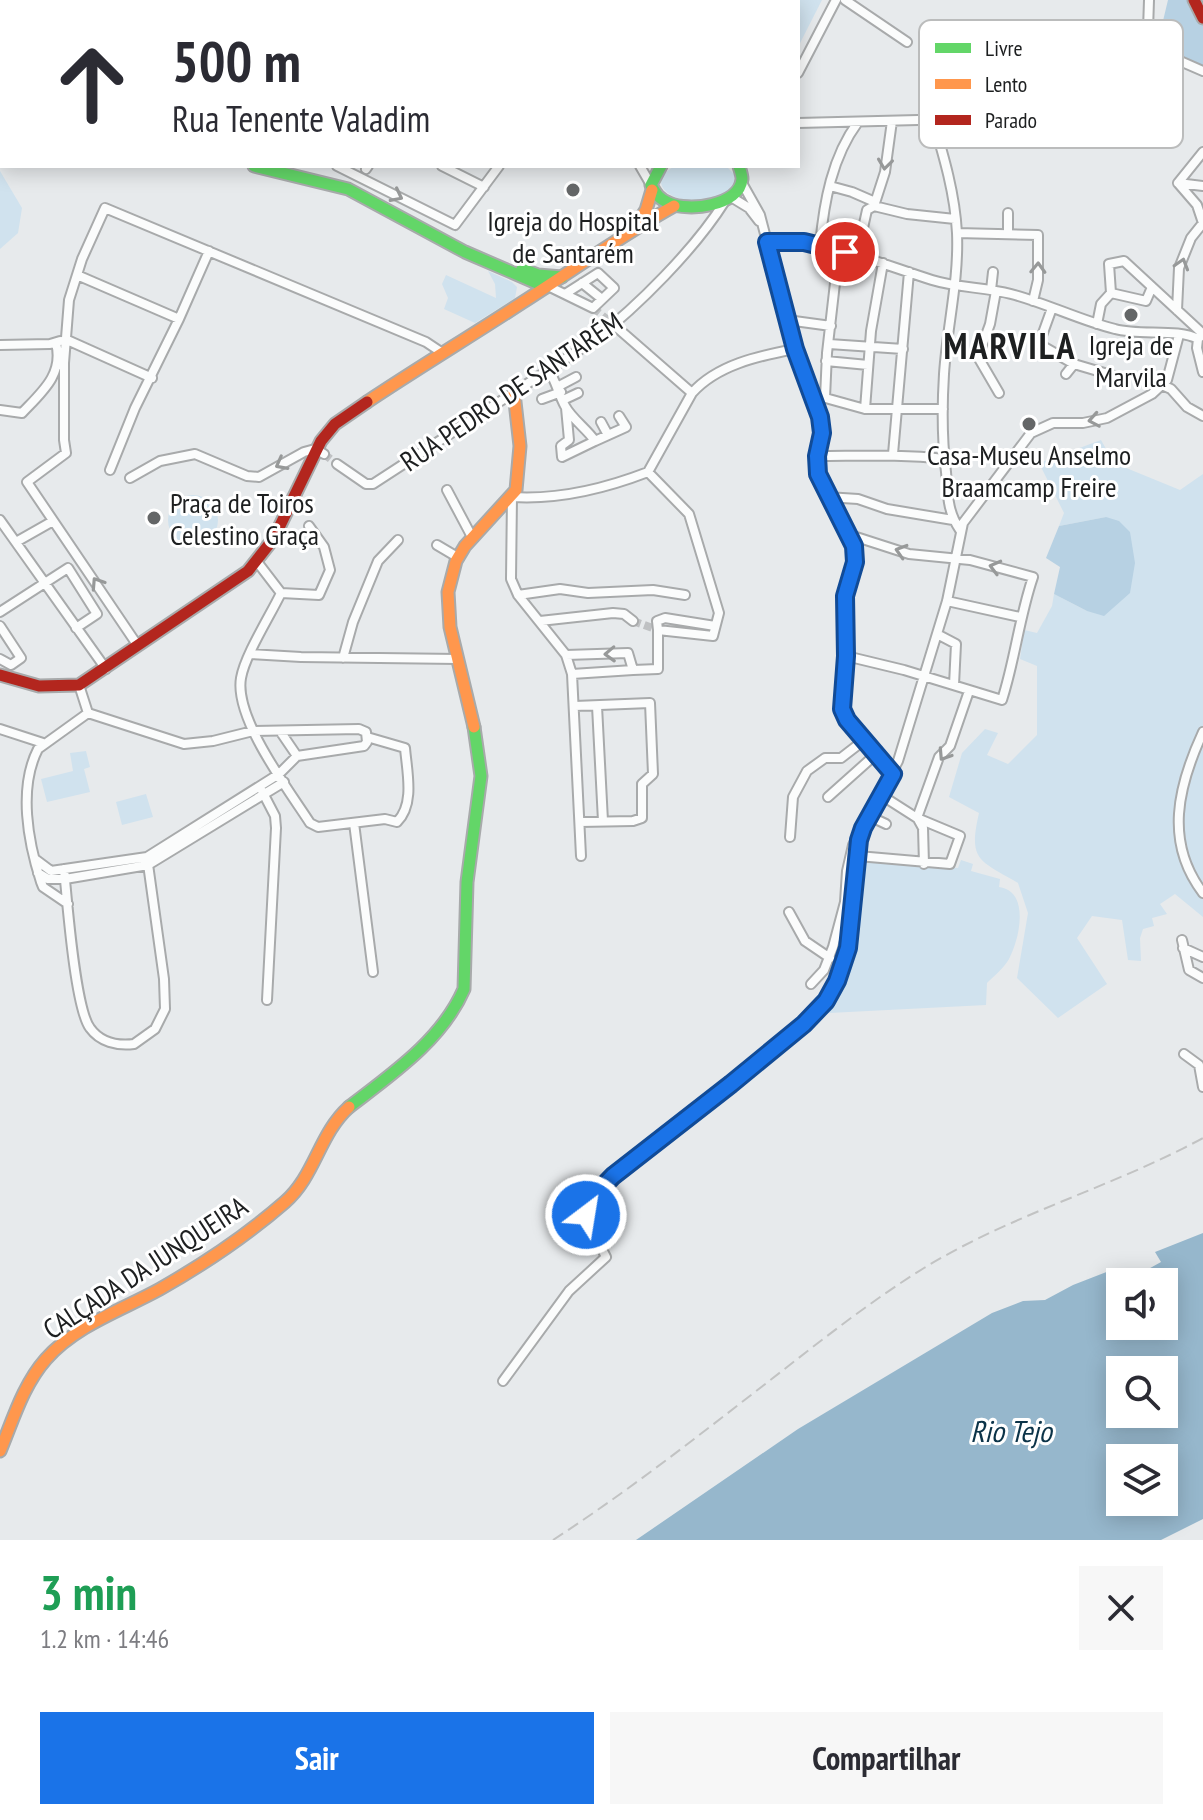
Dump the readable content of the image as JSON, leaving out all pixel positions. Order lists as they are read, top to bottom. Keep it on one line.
{"streets":{"main road":["CALÇADA DA JUNQUEIRA"],"street":["RUA PEDRO DE SANTARÉM"]},"districts":["MARVILA"],"water":["Rio Tejo"],"places":["Igreja do Hospital de Santarém","Igreja de Marvila","Casa-Museu Anselmo Braamcamp Freire","Praça de Toiros Celestino Graça"],"legend":["Livre","Lento","Parado"],"page":{"turn":["500 m","Rua Tenente Valadim"],"heading":["3 min","1.2 km · 14:46"],"buttons":["Sair","Compartilhar"]}}
